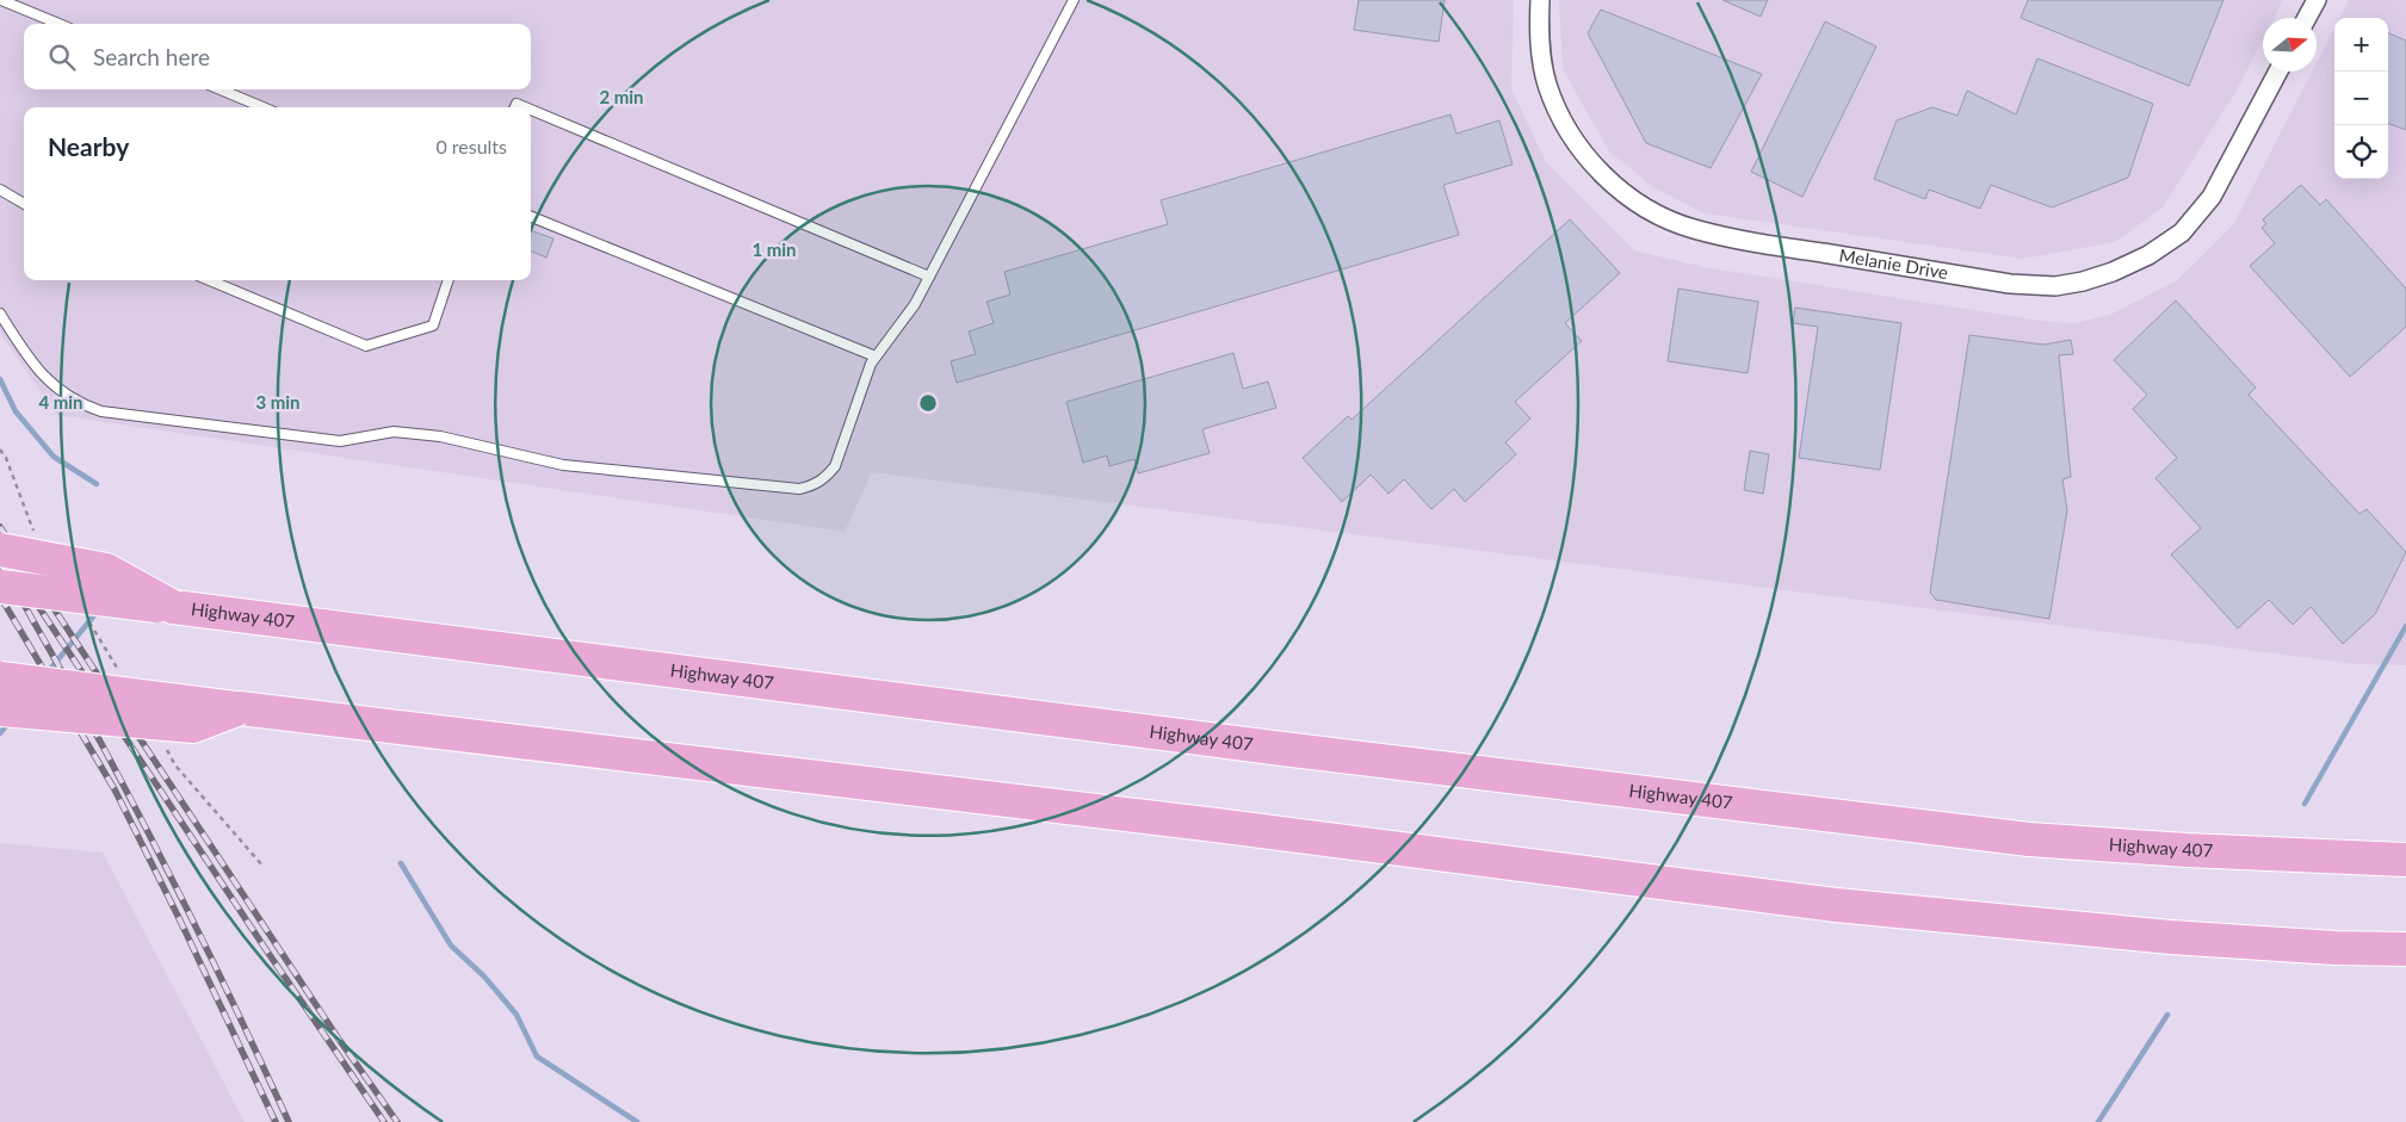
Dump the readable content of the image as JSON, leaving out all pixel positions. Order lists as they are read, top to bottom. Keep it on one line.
{"streets":{"highway":["Highway 407"],"street":["Melanie Drive"]},"north":"right","page":{"map_buttons":["+","−"],"search":"Search here","heading":["Nearby","0 results"]},"rings":["2 min","1 min","4 min","3 min"]}
